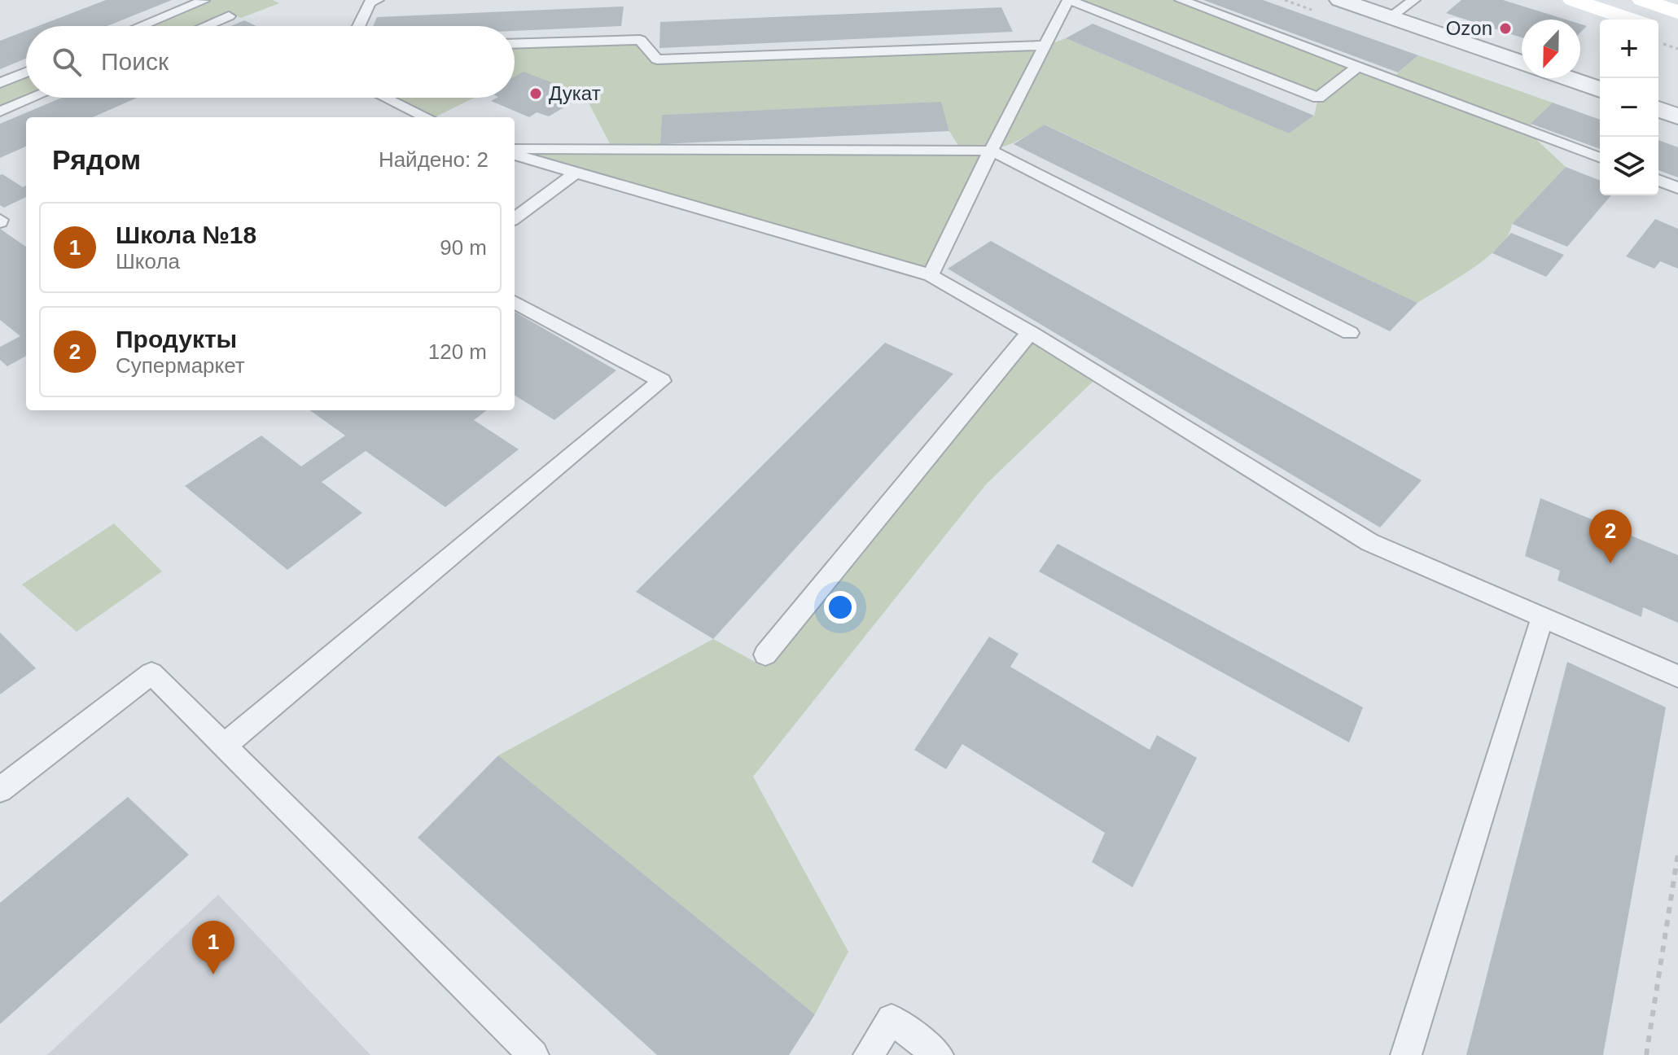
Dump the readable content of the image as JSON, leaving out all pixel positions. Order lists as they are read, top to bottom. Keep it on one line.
{"places":["Ozon","Дукат"],"north":"bottom","page":{"map_buttons":["+","−"],"search":"Поиск","heading":["Рядом","Найдено: 2"],"list":[{"mark":"1","name":"Школа №18","note":"Школа","value":"90 m"},{"mark":"2","name":"Продукты","note":"Супермаркет","value":"120 m"}],"pins":["2","1"]}}
